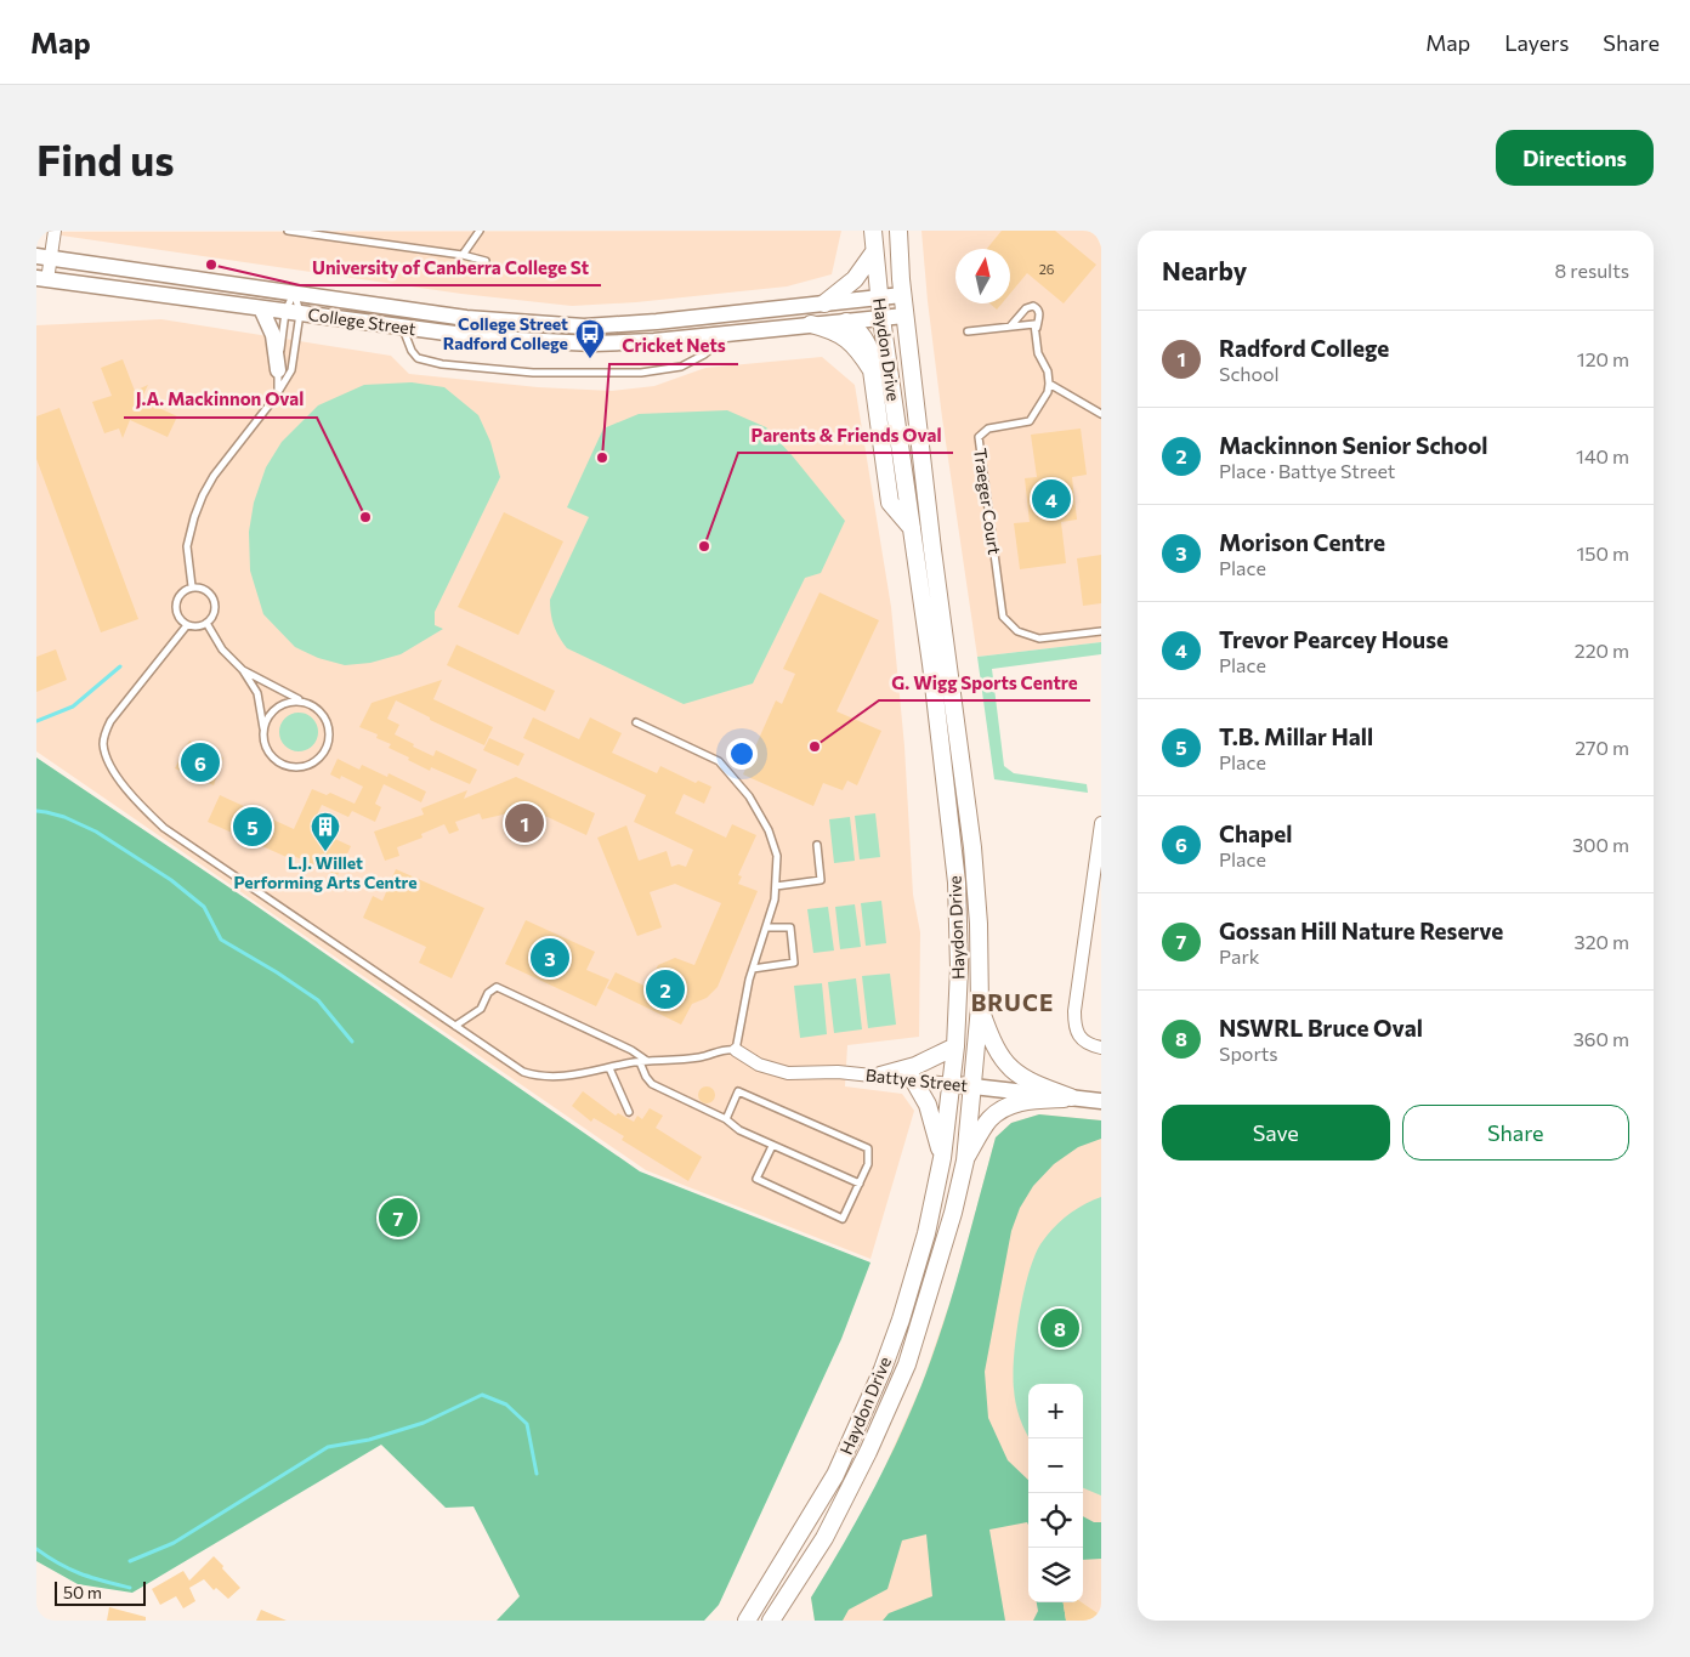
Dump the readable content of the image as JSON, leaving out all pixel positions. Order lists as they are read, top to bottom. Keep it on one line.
{"streets":{"main road":["Haydon Drive"],"street":["College Street","Battye Street"],"lane":["Traeger Court"]},"crossings":[["College Street","Haydon Drive"],["Haydon Drive","Battye Street"]],"districts":["BRUCE"],"places":{"other":["University of Canberra College St","Cricket Nets","J.A. Mackinnon Oval","Parents & Friends Oval","G. Wigg Sports Centre"],"bus stop":["College Street Radford College"],"building":["L.J. Willet Performing Arts Centre"]},"house_numbers":["26"],"scale_bar":"50 m","north":"top","page":{"header":"Map","nav":["Map","Layers","Share"],"buttons":["Directions",["Save","Share"]],"title":"Find us","heading":["Nearby","8 results"],"list":[{"mark":"1","name":"Radford College","note":"School","value":"120 m"},{"mark":"2","name":"Mackinnon Senior School","note":"Place · Battye Street","value":"140 m"},{"mark":"3","name":"Morison Centre","note":"Place","value":"150 m"},{"mark":"4","name":"Trevor Pearcey House","note":"Place","value":"220 m"},{"mark":"5","name":"T.B. Millar Hall","note":"Place","value":"270 m"},{"mark":"6","name":"Chapel","note":"Place","value":"300 m"},{"mark":"7","name":"Gossan Hill Nature Reserve","note":"Park","value":"320 m"},{"mark":"8","name":"NSWRL Bruce Oval","note":"Sports","value":"360 m"}],"pins":["4","6","1","5","3","2","7","8"],"map_buttons":["+","−"],"scale":"50 m"}}
